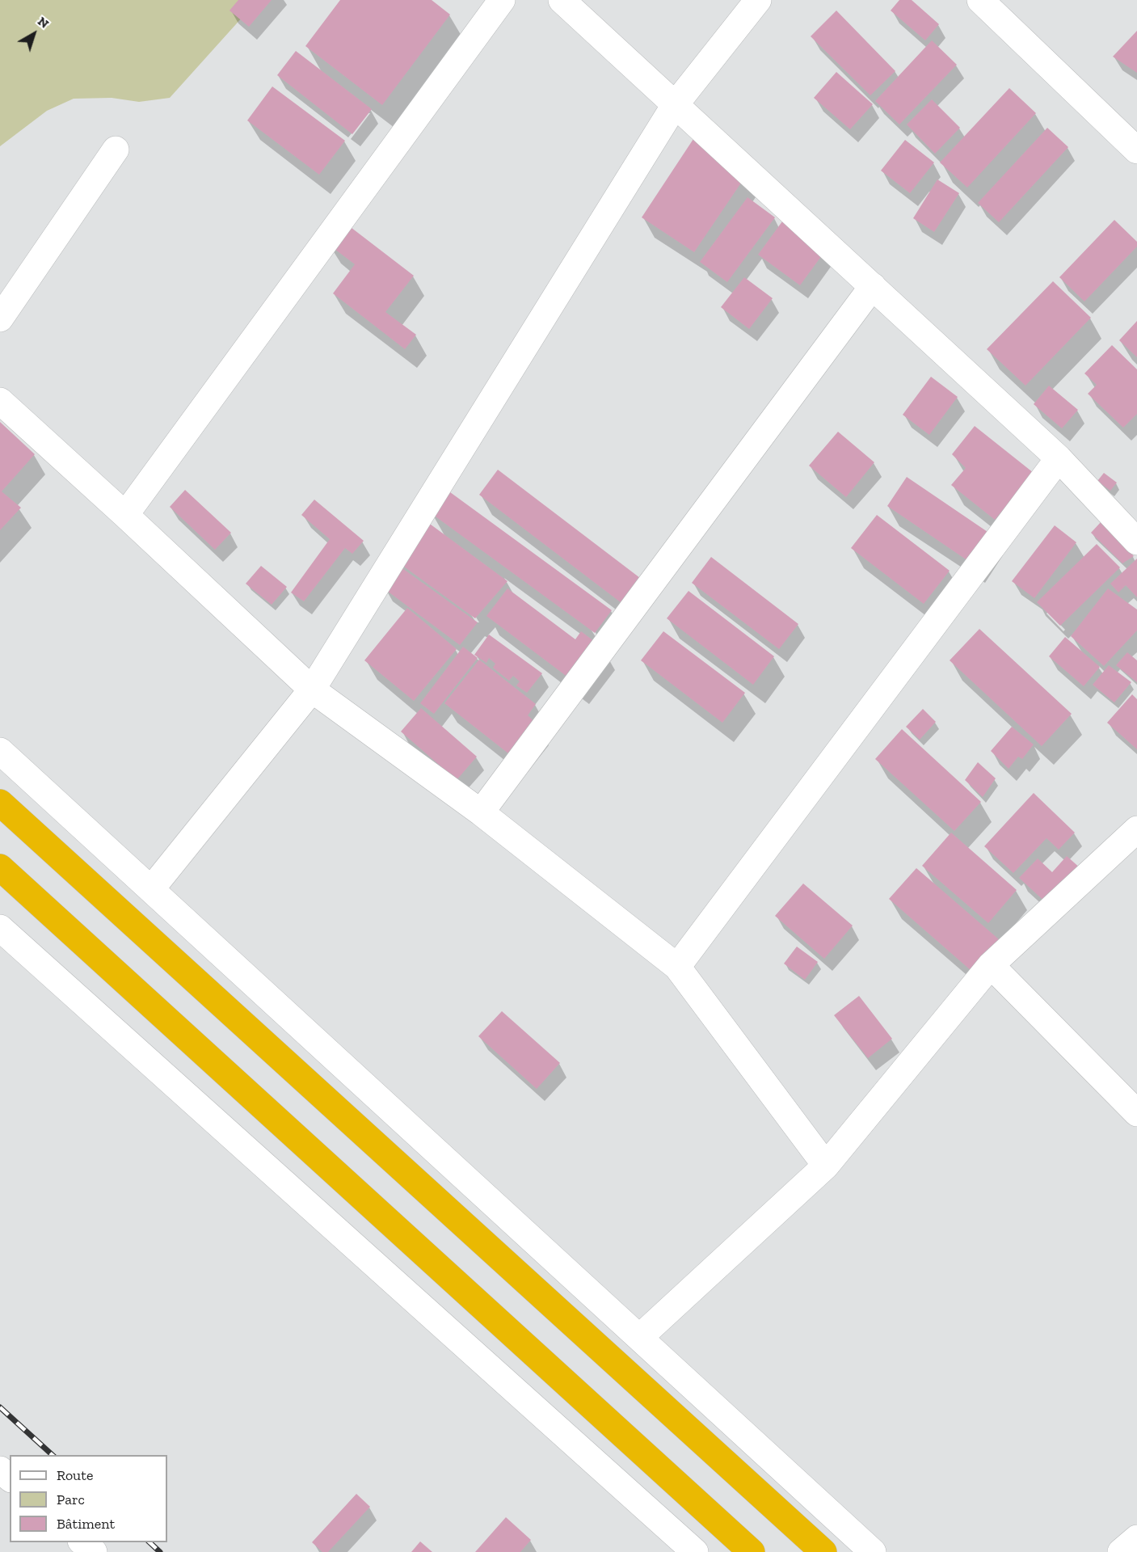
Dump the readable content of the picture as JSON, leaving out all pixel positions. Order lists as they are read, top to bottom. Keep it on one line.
{"legend":["Route","Parc","Bâtiment"],"north":"top right"}
